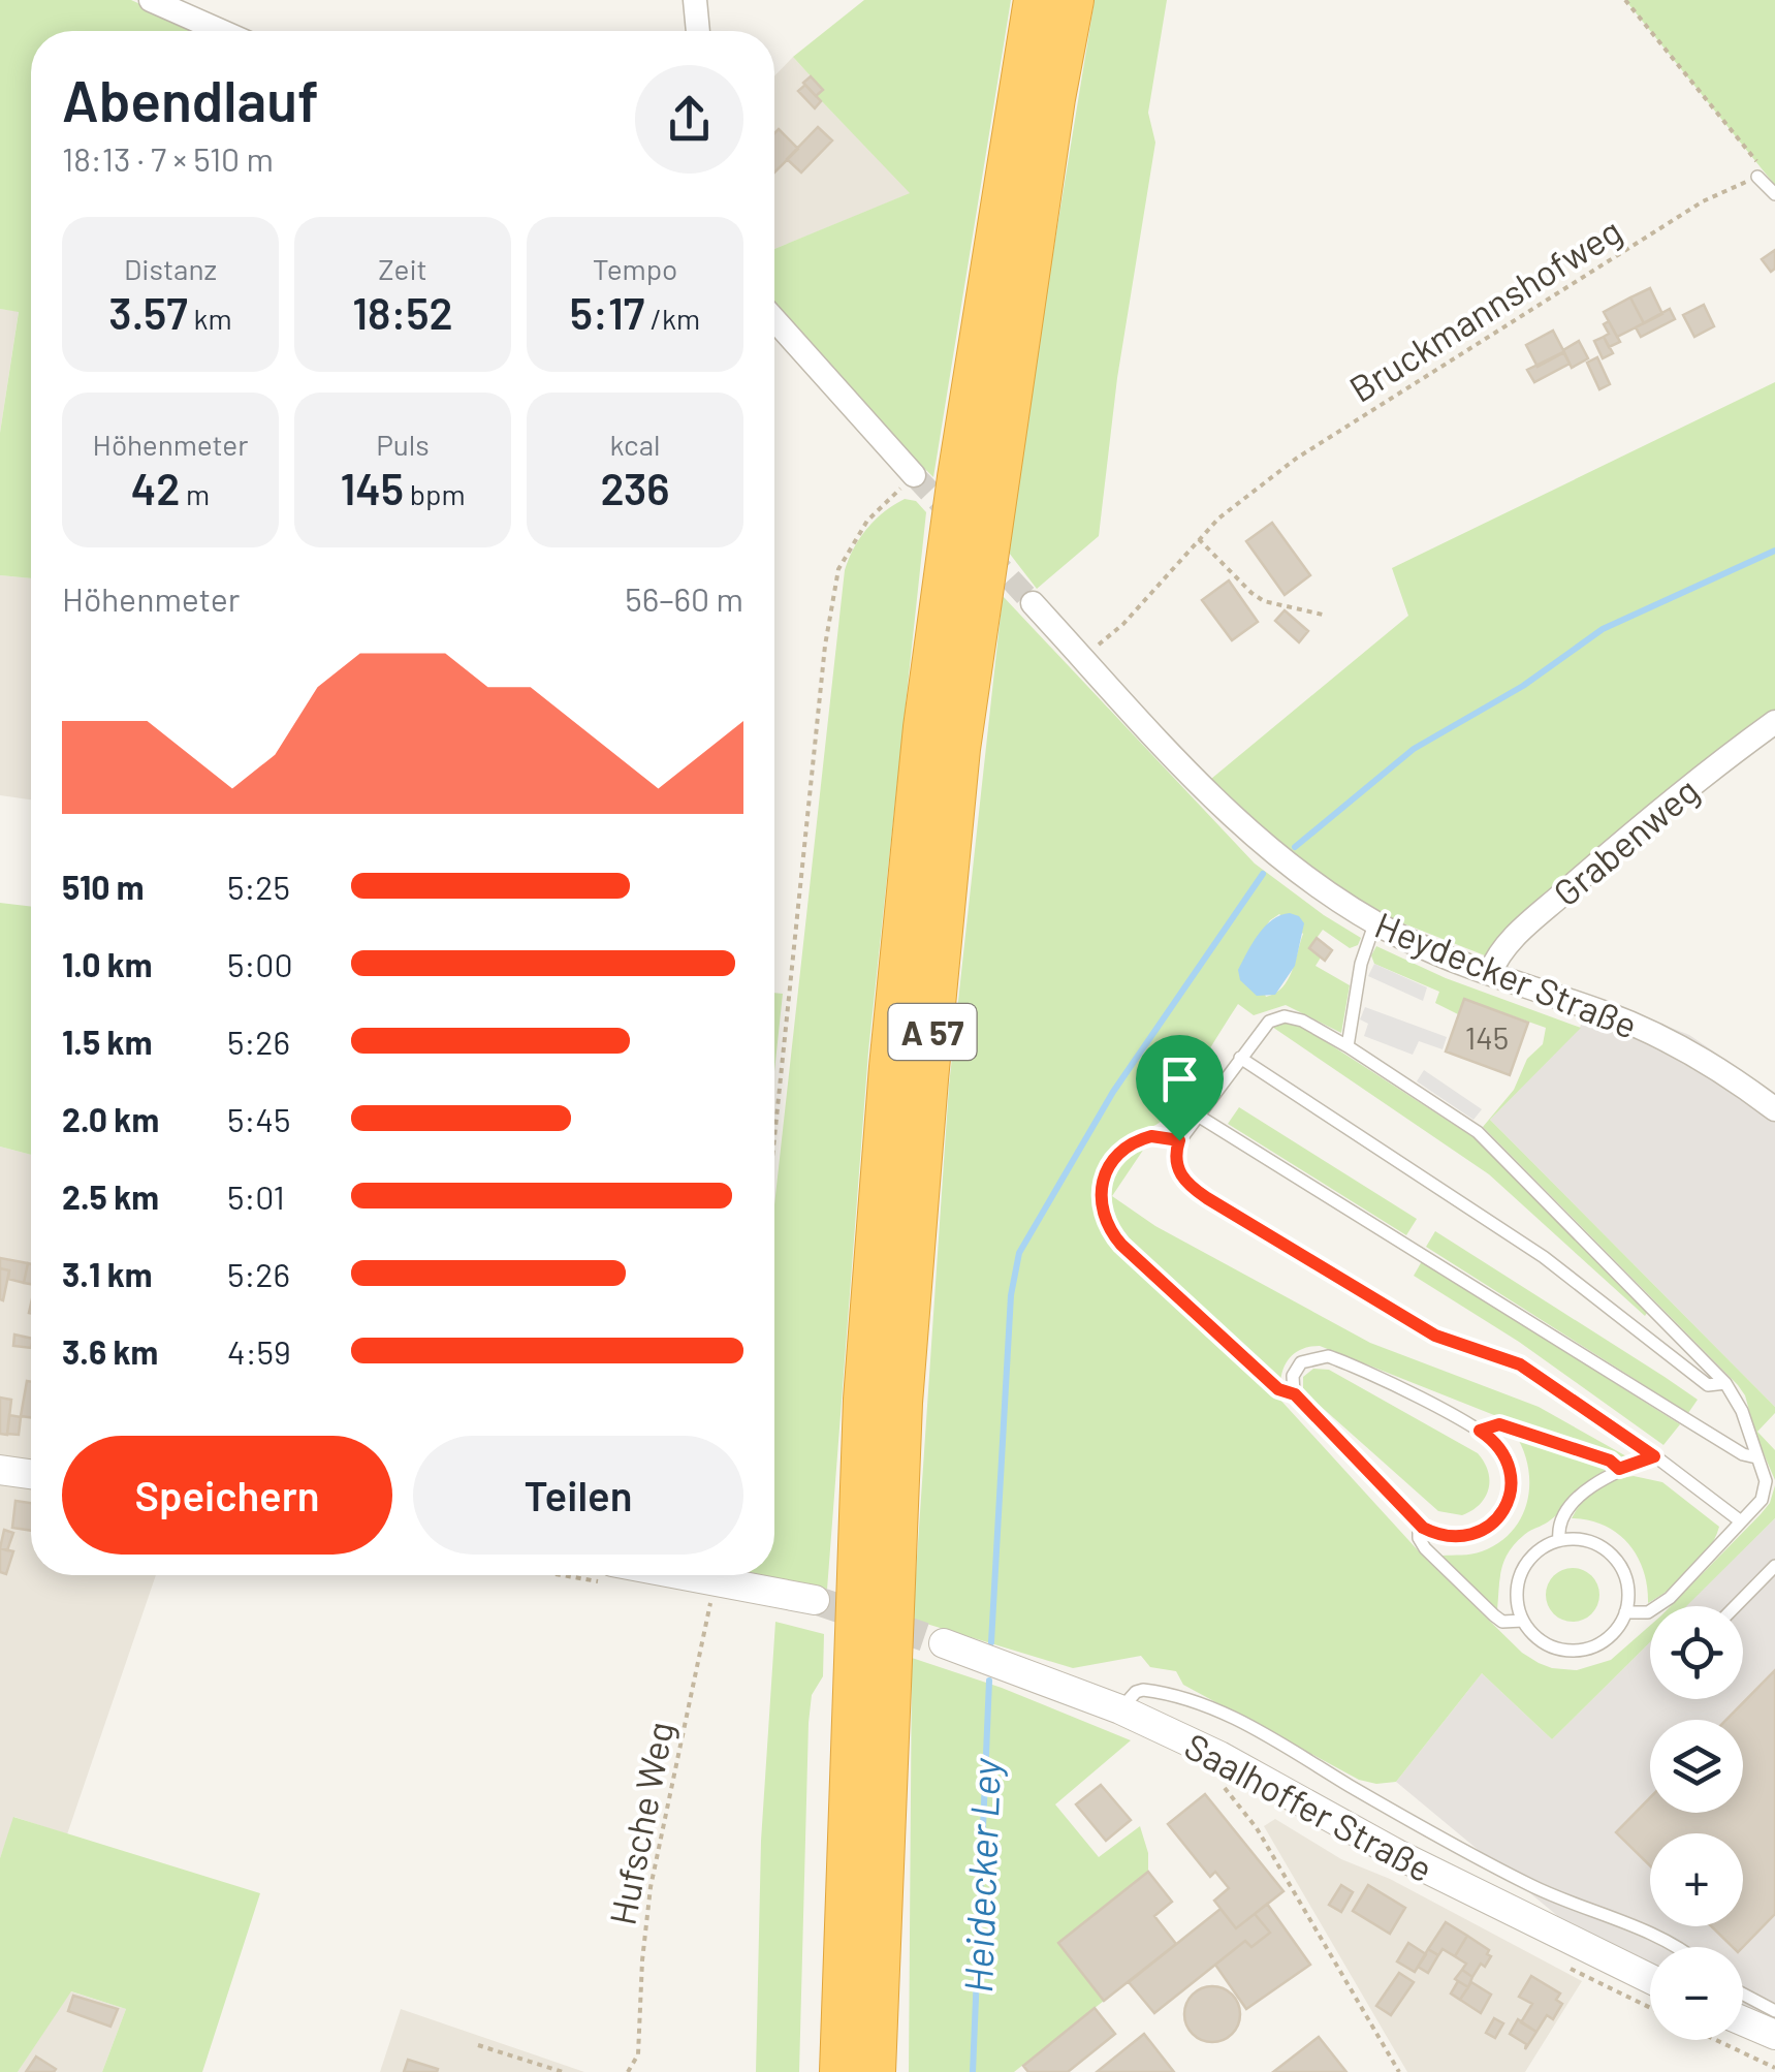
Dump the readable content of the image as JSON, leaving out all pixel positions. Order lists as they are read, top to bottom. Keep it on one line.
{"streets":{"highway":["A 57"],"street":["Grabenweg","Heydecker Straße","Saalhoffer Straße"],"path":["Bruckmannshofweg","Hufsche Weg"]},"crossings":[["Bruckmannshofweg","Heydecker Straße"],["Grabenweg","Heydecker Straße"]],"water":["Heidecker Ley"],"house_numbers":["145"],"page":{"heading":["Abendlauf","18:13 · 7 × 510 m"],"stats":[["Distanz","3.57 km"],["Zeit","18:52"],["Tempo","5:17 /km"],["Höhenmeter","42 m"],["Puls","145 bpm"],["kcal","236"]],"chart":["Höhenmeter","56–60 m"],"list":[{"name":"510 m","note":"5:25"},{"name":"1.0 km","note":"5:00"},{"name":"1.5 km","note":"5:26"},{"name":"2.0 km","note":"5:45"},{"name":"2.5 km","note":"5:01"},{"name":"3.1 km","note":"5:26"},{"name":"3.6 km","note":"4:59"}],"buttons":["Speichern","Teilen"],"map_buttons":["+","−"]}}
